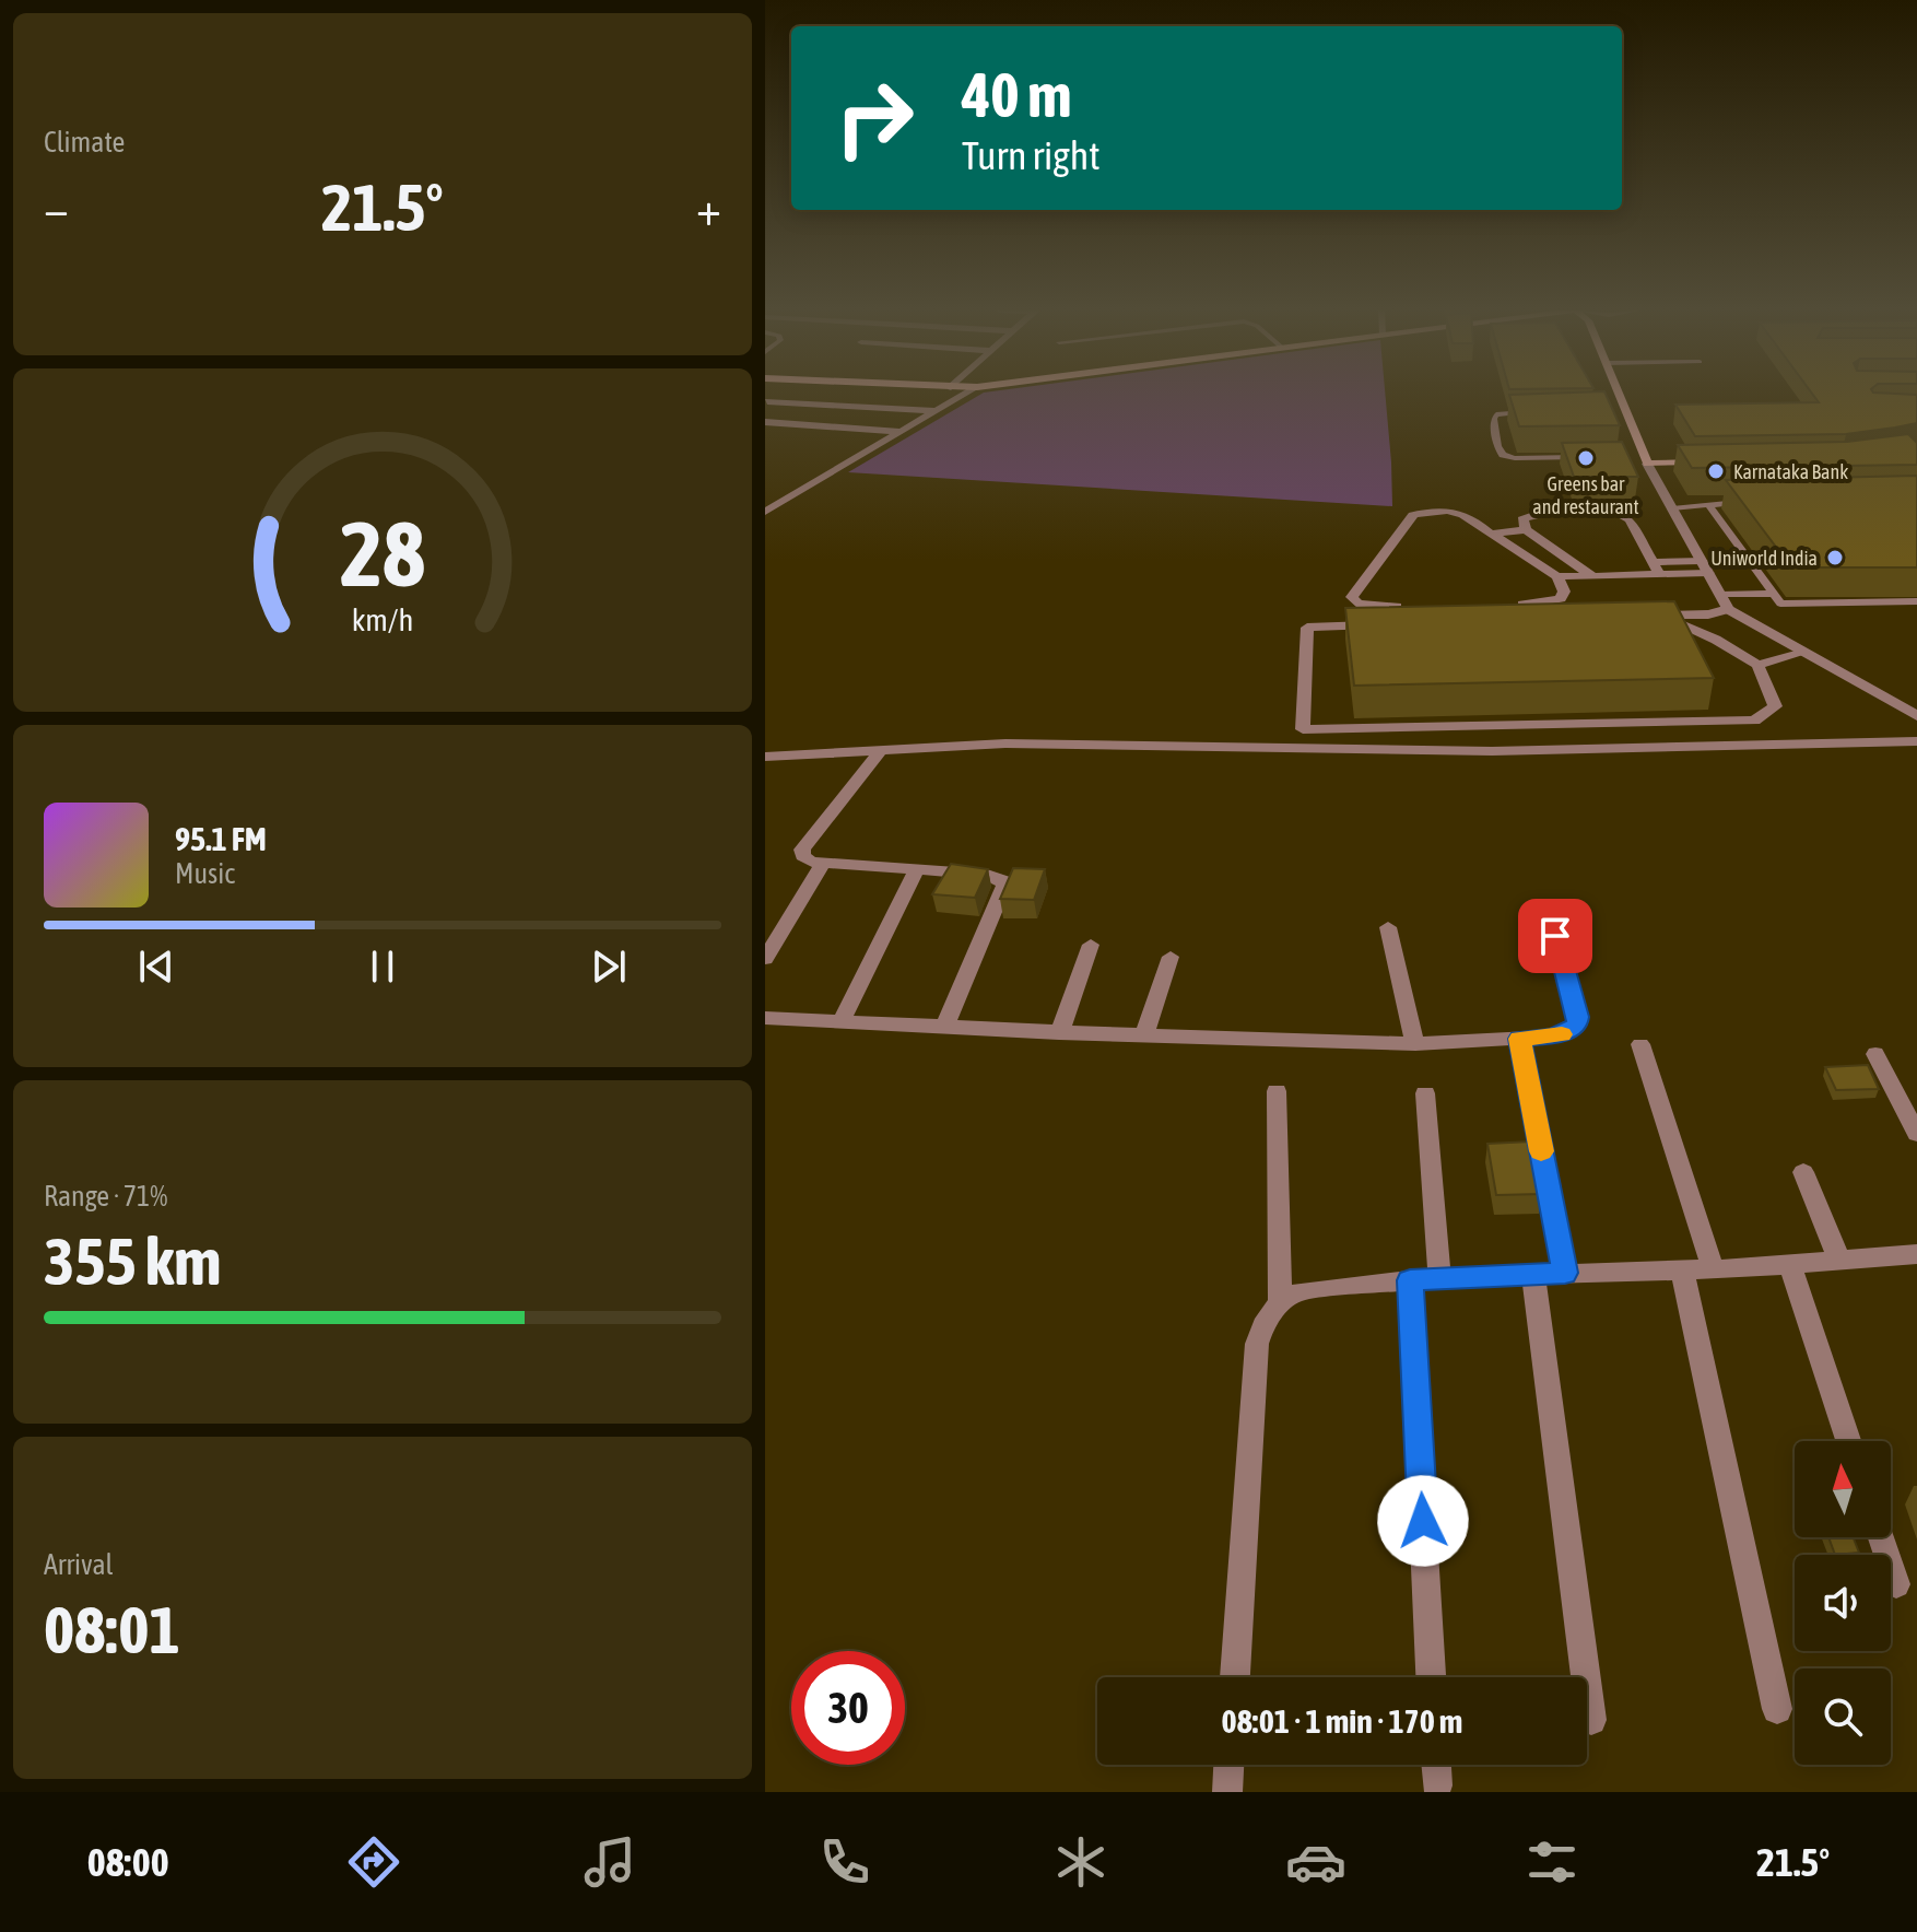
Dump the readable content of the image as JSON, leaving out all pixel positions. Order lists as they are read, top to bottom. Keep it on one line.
{"places":["Greens bar and restaurant","Karnataka Bank","Uniworld India"],"north":"top","page":{"tile":["Climate",["Range · 71%","355 km"],["Arrival","08:01"]],"turn":["40 m","Turn right"],"heat":["−","21.5°","+"],"song":["95.1 FM","Music"],"limit":"30","trip":"08:01 · 1 min · 170 m","tabs":["08:00","21.5°"],"gauge":["28","km/h"]}}
